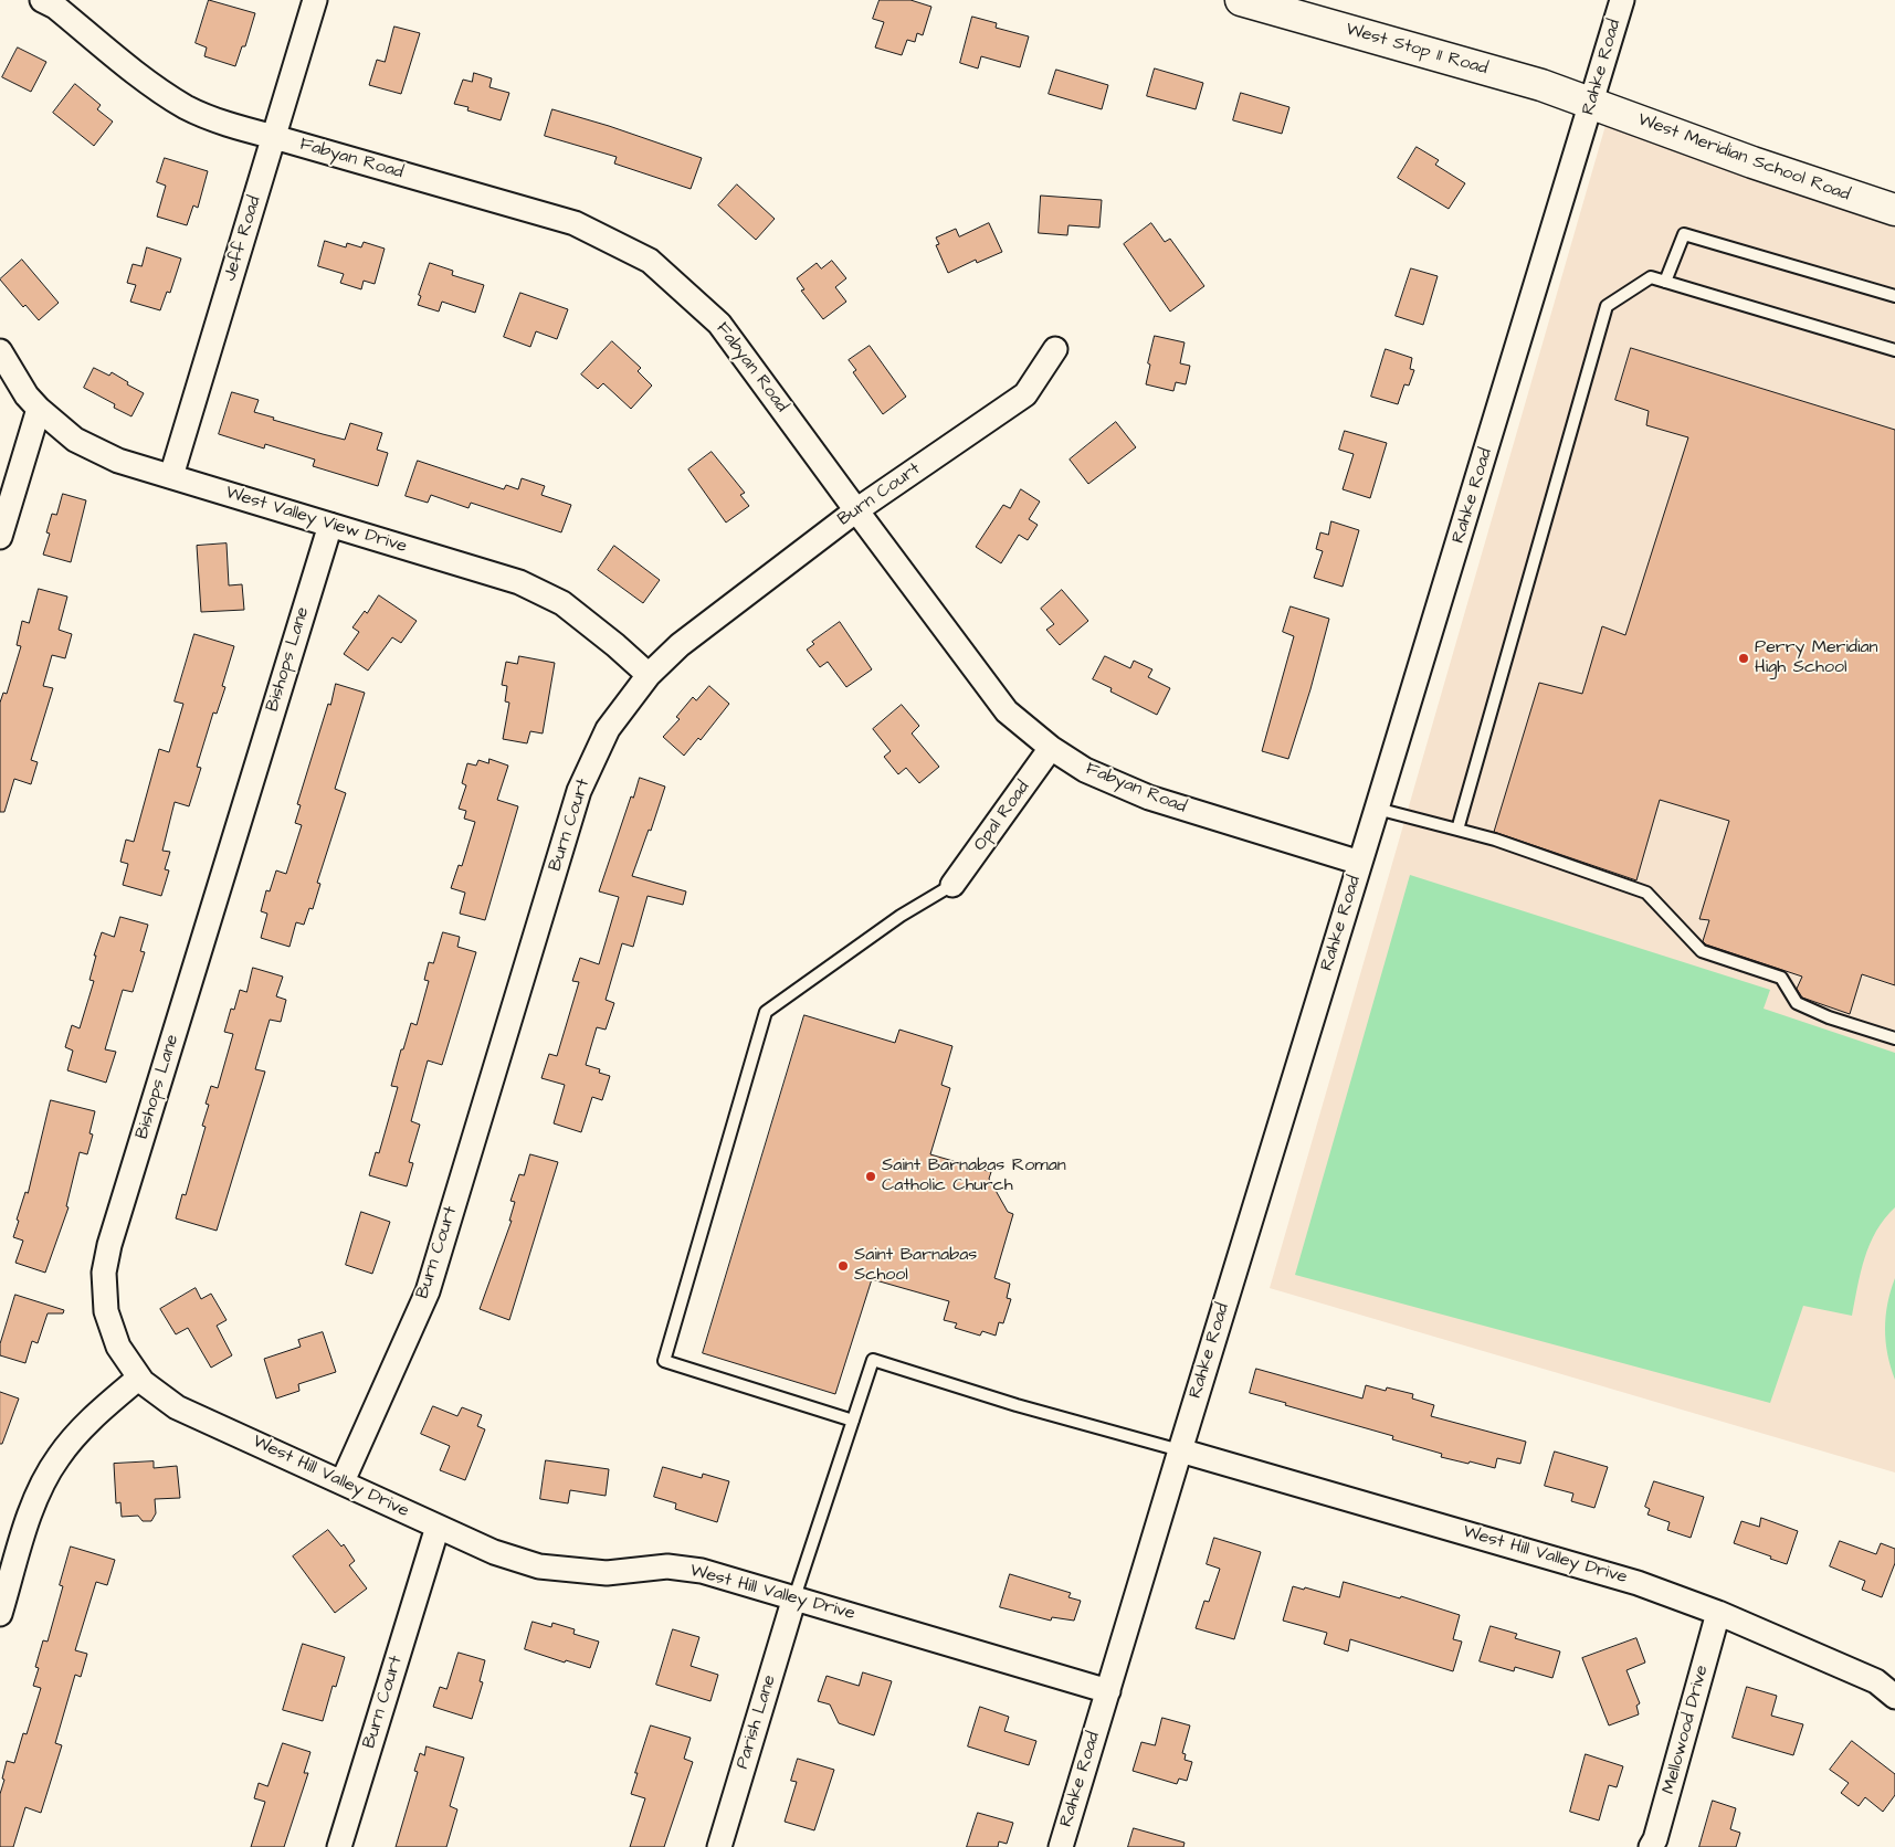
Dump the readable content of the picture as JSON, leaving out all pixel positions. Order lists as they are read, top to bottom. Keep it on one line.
{"streets":{"main road":["West Stop 11 Road","West Meridian School Road"],"street":["Rahke Road","Fabyan Road","Jeff Road","Burn Court","West Valley View Drive","Bishops Lane","Opal Road","West Hill Valley Drive","Parish Lane","Mellowood Drive"]},"crossings":[["West Stop 11 Road","Rahke Road"],["West Stop 11 Road","West Meridian School Road"],["Rahke Road","West Meridian School Road"],["Rahke Road","Fabyan Road"],["Rahke Road","West Hill Valley Drive"],["Fabyan Road","Jeff Road"],["Fabyan Road","Burn Court"],["Fabyan Road","Opal Road"],["Jeff Road","West Valley View Drive"],["Burn Court","West Valley View Drive"],["Burn Court","West Hill Valley Drive"],["West Valley View Drive","Bishops Lane"],["Bishops Lane","West Hill Valley Drive"],["West Hill Valley Drive","Parish Lane"],["West Hill Valley Drive","Mellowood Drive"]],"places":["Perry Meridian High School","Saint Barnabas Roman Catholic Church","Saint Barnabas School"]}
